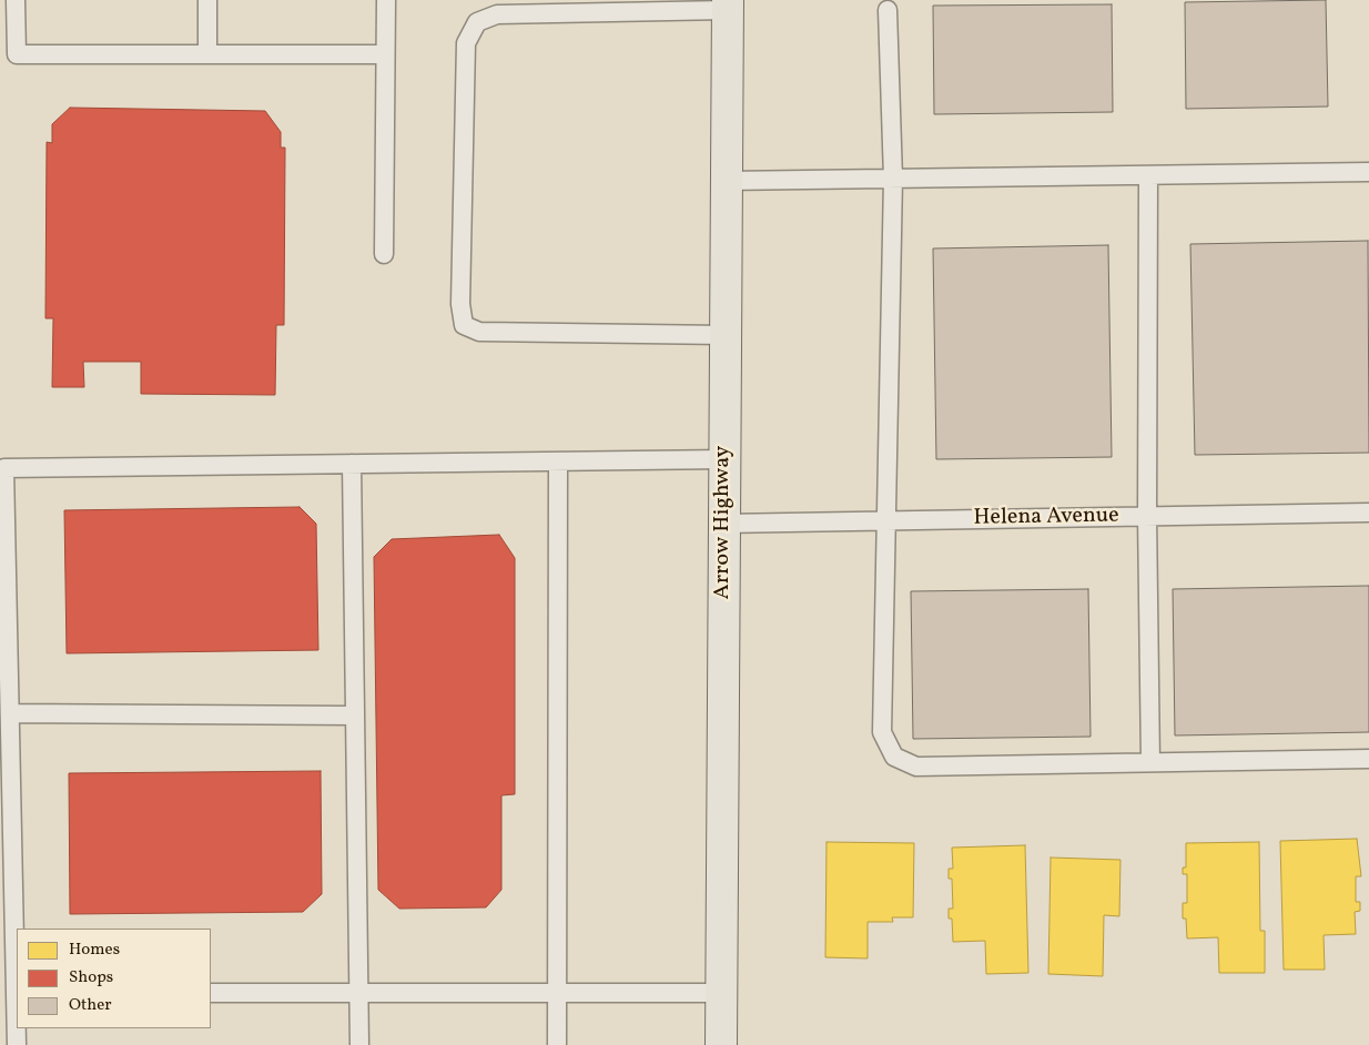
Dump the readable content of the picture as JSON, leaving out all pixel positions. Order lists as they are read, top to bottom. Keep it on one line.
{"streets":{"main road":["Arrow Highway"],"lane":["Helena Avenue"]},"crossings":[["Helena Avenue","Arrow Highway"]],"legend":["Homes","Shops","Other"]}
